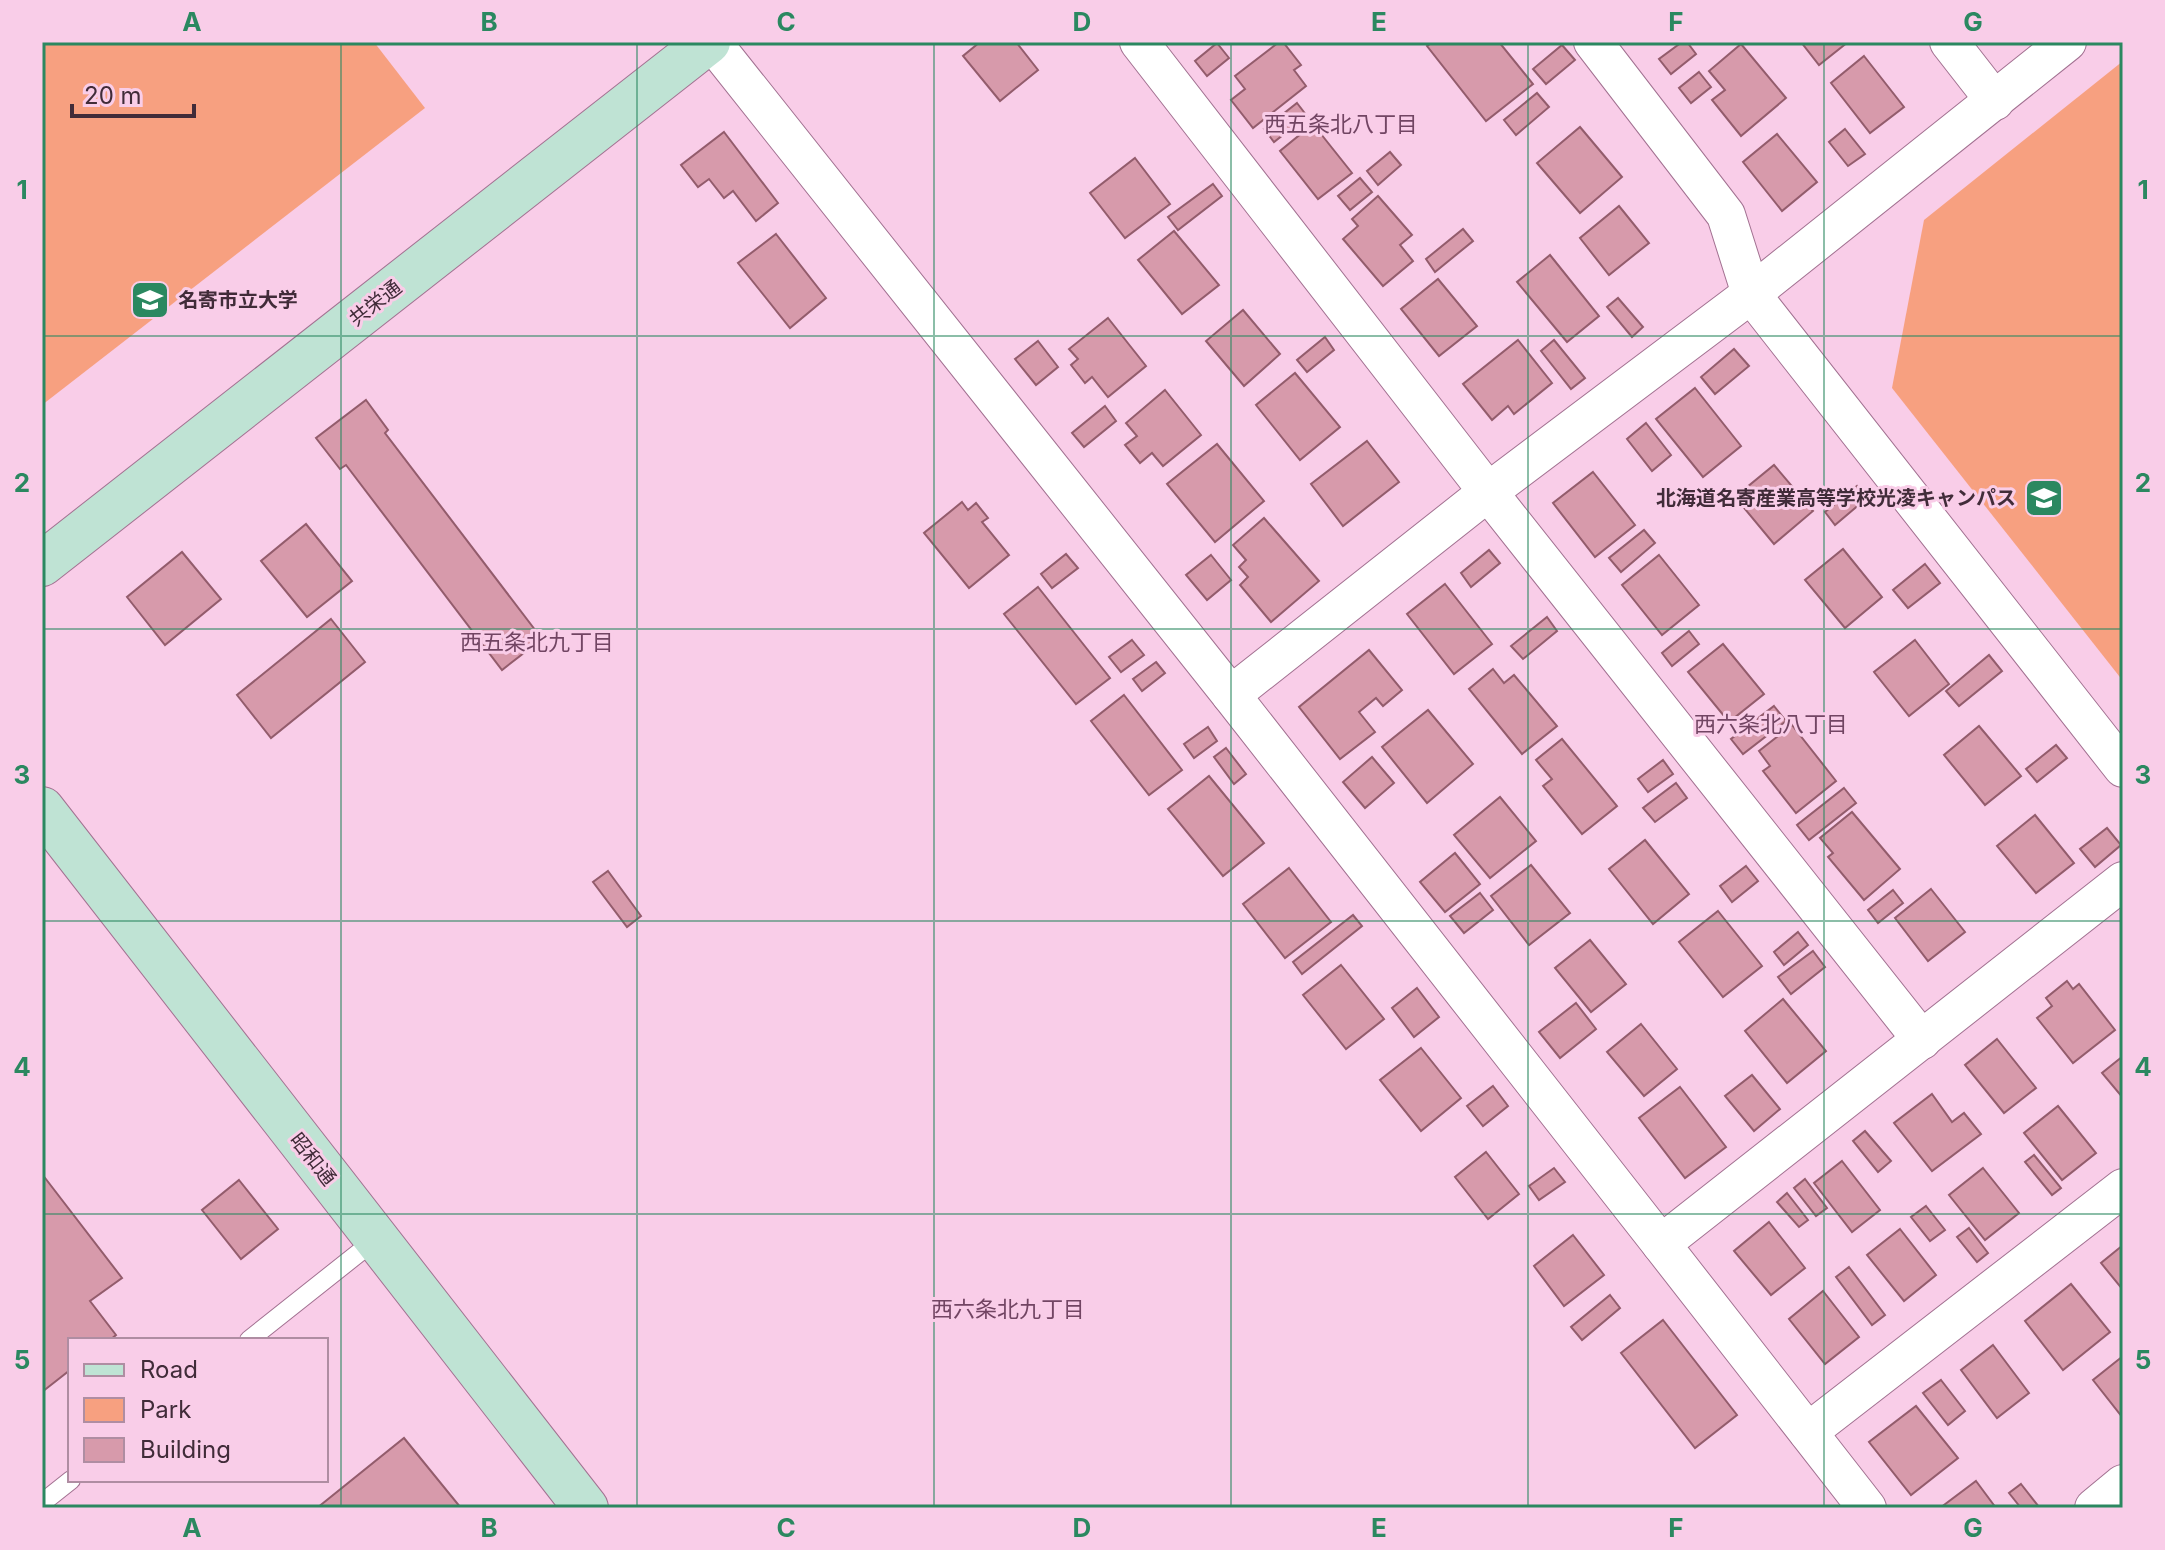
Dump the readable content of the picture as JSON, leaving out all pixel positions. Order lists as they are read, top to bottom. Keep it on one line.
{"streets":{"street":["共栄通","昭和通"]},"districts":["西五条北八丁目","西五条北九丁目","西六条北八丁目","西六条北九丁目"],"places":{"school or university":["名寄市立大学","北海道名寄産業高等学校光凌キャンパス"]},"legend":["Road","Park","Building"],"scale_bar":"20 m","grid":{"columns":["A","B","C","D","E","F","G"],"rows":["1","2","3","4","5"]}}
